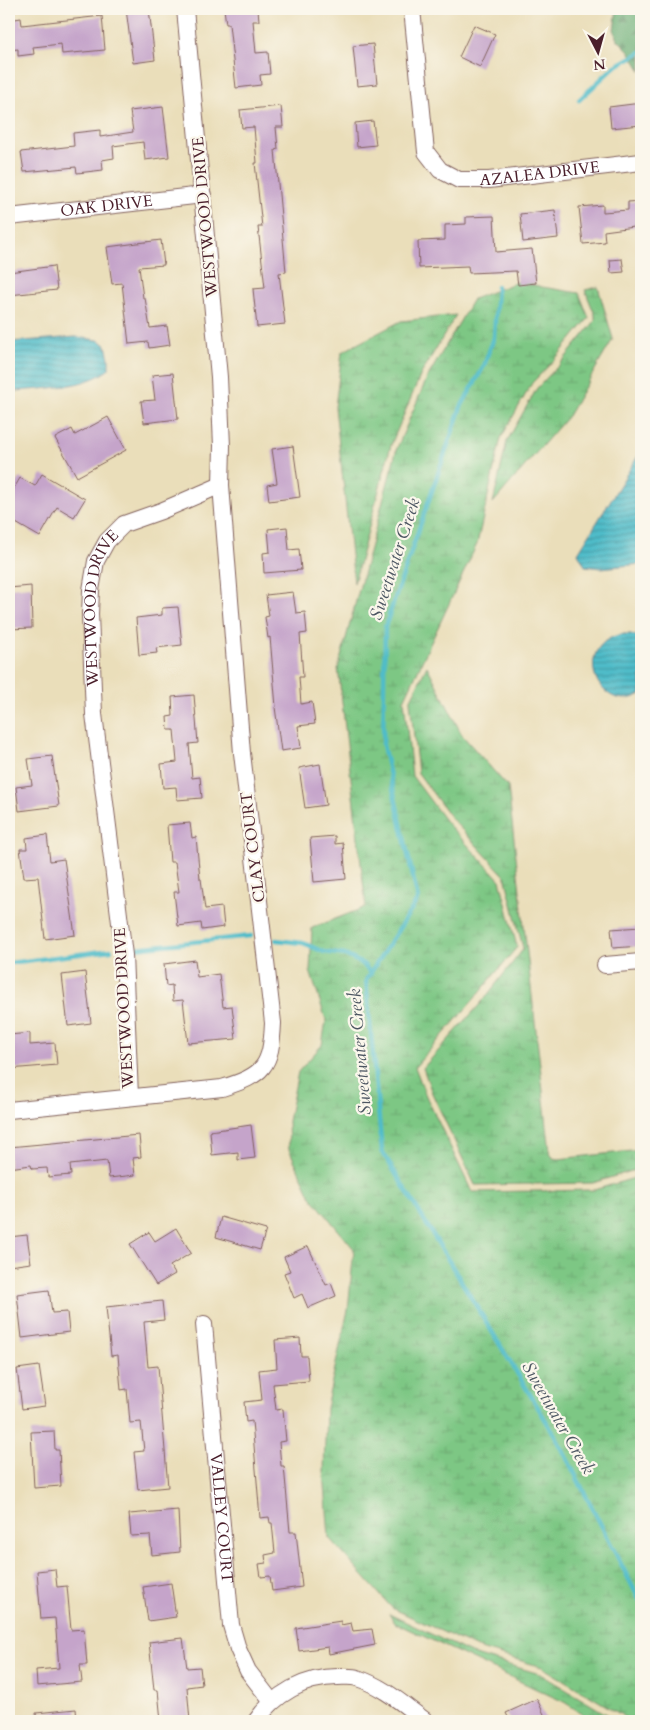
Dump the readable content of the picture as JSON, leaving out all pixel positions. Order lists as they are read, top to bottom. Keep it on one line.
{"streets":{"street":["AZALEA DRIVE","OAK DRIVE","WESTWOOD DRIVE","CLAY COURT","VALLEY COURT"]},"crossings":[["OAK DRIVE","WESTWOOD DRIVE"],["WESTWOOD DRIVE","CLAY COURT"]],"water":["Sweetwater Creek"],"north":"bottom"}
